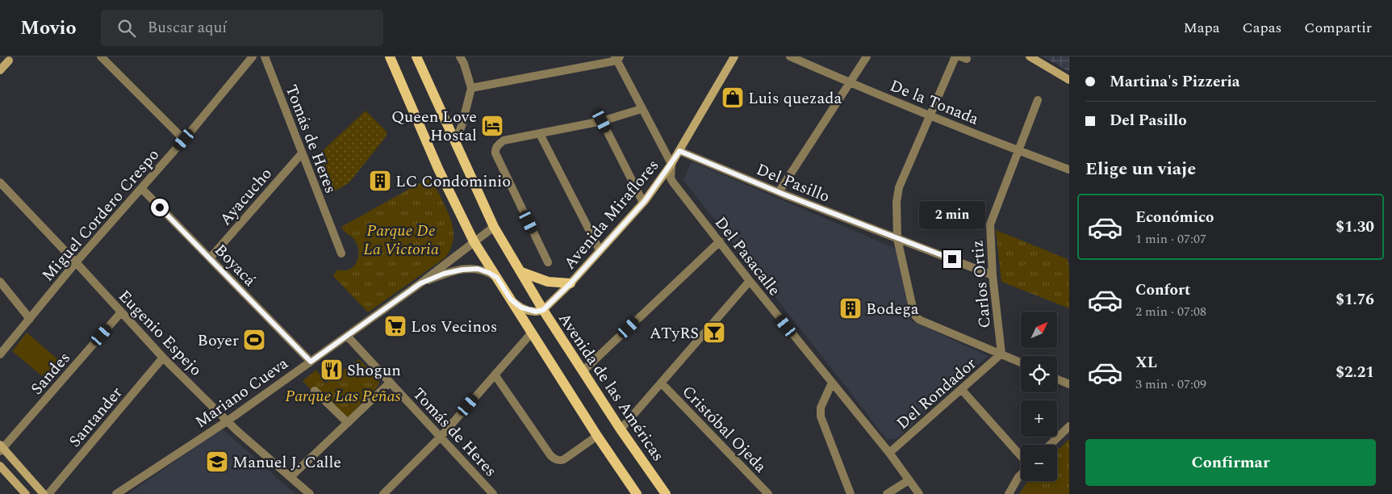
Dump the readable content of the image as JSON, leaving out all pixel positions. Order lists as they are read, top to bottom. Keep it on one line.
{"streets":{"main road":["Avenida de las Américas"],"street":["De la Tonada","Tomás de Heres","Del Pasillo","Ayacucho","Avenida Miraflores","Miguel Cordero Crespo","Del Pasacalle","Boyacá","Carlos Ortiz","Eugenio Espejo","Sandes","Mariano Cueva","Del Rondador","Santander","Cristóbal Ojeda"]},"crossings":[["De la Tonada","Carlos Ortiz"],["Tomás de Heres","Ayacucho"],["Tomás de Heres","Mariano Cueva"],["Del Pasillo","Avenida Miraflores"],["Del Pasillo","Carlos Ortiz"],["Ayacucho","Boyacá"],["Avenida Miraflores","Del Pasacalle"],["Avenida Miraflores","Avenida de las Américas"],["Miguel Cordero Crespo","Boyacá"],["Miguel Cordero Crespo","Eugenio Espejo"],["Del Pasacalle","Del Rondador"],["Boyacá","Mariano Cueva"],["Carlos Ortiz","Del Rondador"],["Eugenio Espejo","Sandes"],["Eugenio Espejo","Mariano Cueva"],["Eugenio Espejo","Santander"],["Avenida de las Américas","Mariano Cueva"]],"parks":["Parque De La Victoria","Parque Las Peñas"],"places":{"shop":["Luis quezada"],"hotel":["Queen Love Hostal"],"building":["LC Condominio","Bodega"],"supermarket":["Los Vecinos"],"bar":["ATyRS"],"sports":["Boyer"],"restaurant":["Shogun"],"school or university":["Manuel J. Calle"]},"north":"top right","page":{"header":"Movio","search":"Buscar aquí","nav":["Mapa","Capas","Compartir"],"banner":["Martina's Pizzeria","Del Pasillo"],"heading":"Elige un viaje","list":[{"name":"Económico","note":"1 min · 07:07","value":"$1.30"},{"name":"Confort","note":"2 min · 07:08","value":"$1.76"},{"name":"XL","note":"3 min · 07:09","value":"$2.21"}],"bubble":"2 min","map_buttons":["+","−"],"buttons":"Confirmar"}}
